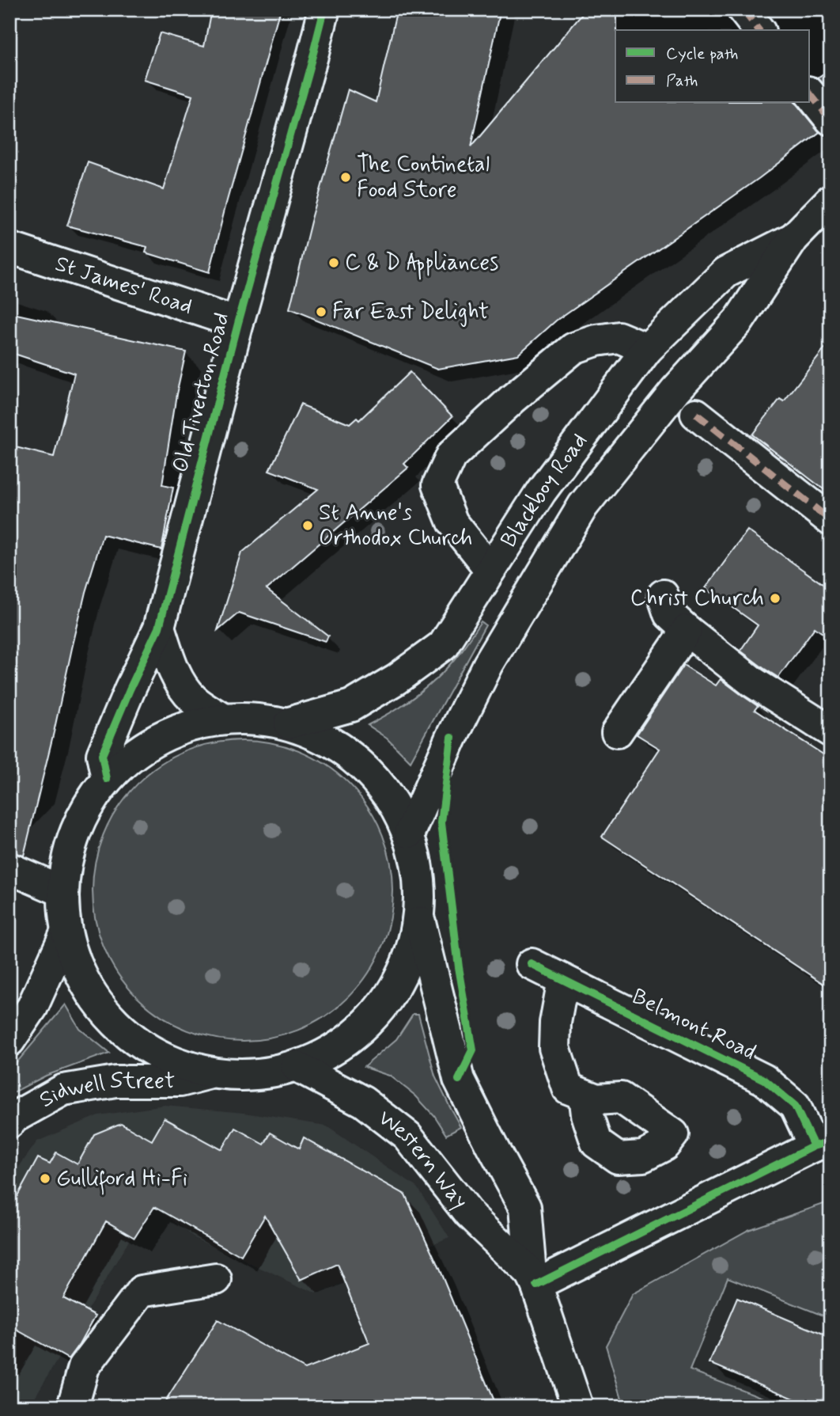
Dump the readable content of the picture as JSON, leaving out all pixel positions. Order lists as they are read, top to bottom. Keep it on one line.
{"streets":{"main road":["St James' Road","Old Tiverton Road","Blackboy Road","Belmont Road","Sidwell Street","Western Way"]},"crossings":[["St James' Road","Old Tiverton Road"],["Belmont Road","Western Way"]],"places":["The Continetal Food Store","C & D Appliances","Far East Delight","St Anne's Orthodox Church","Christ Church","Gulliford Hi-Fi"],"legend":["Cycle path","Path"]}
